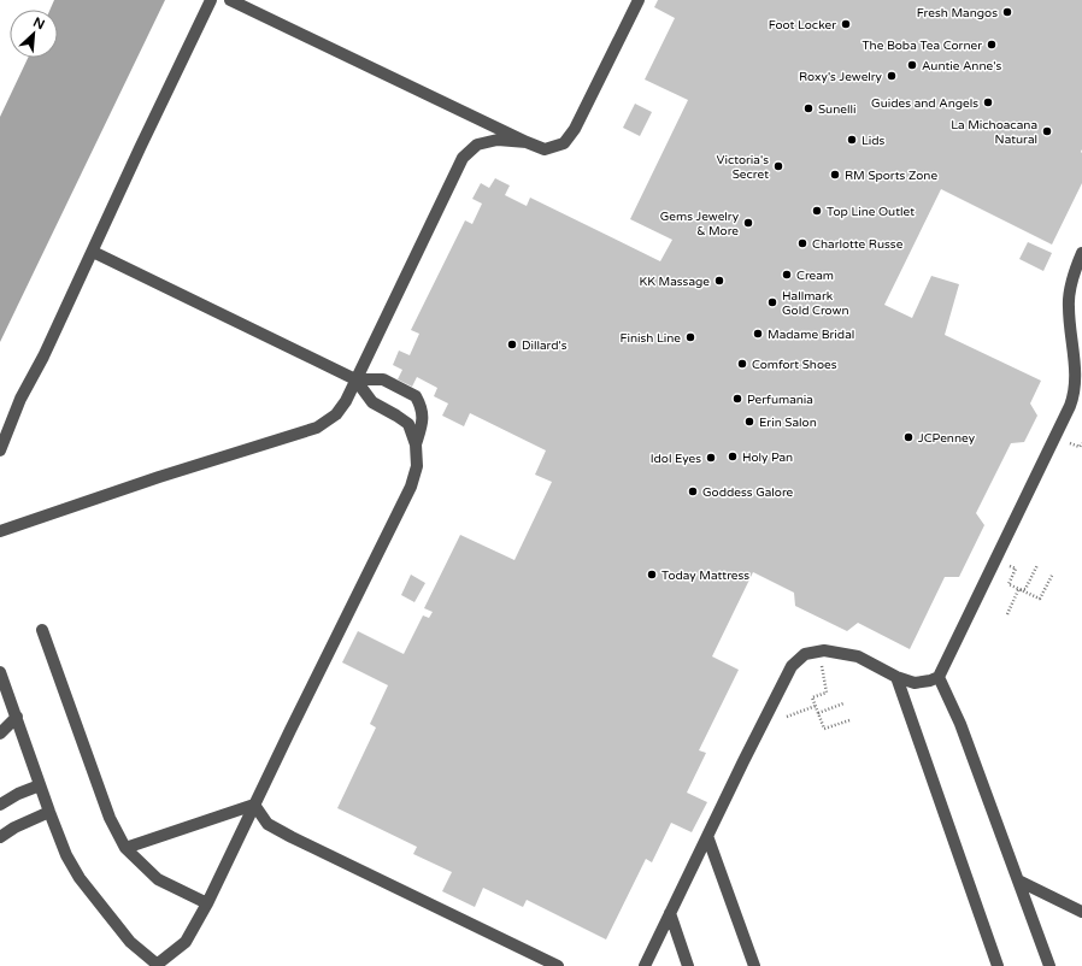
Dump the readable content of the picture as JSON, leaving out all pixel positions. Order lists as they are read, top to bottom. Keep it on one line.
{"places":["Fresh Mangos","Foot Locker","The Boba Tea Corner","Auntie Anne's","Roxy's Jewelry","Guides and Angels","Sunelli","La Michoacana Natural","Lids","Victoria's Secret","RM Sports Zone","Top Line Outlet","Gems Jewelry & More","Charlotte Russe","Cream","KK Massage","Hallmark Gold Crown","Madame Bridal","Finish Line","Dillard's","Comfort Shoes","Perfumania","Erin Salon","JCPenney","Holy Pan","Idol Eyes","Goddess Galore","Today Mattress"],"north":"top right"}
